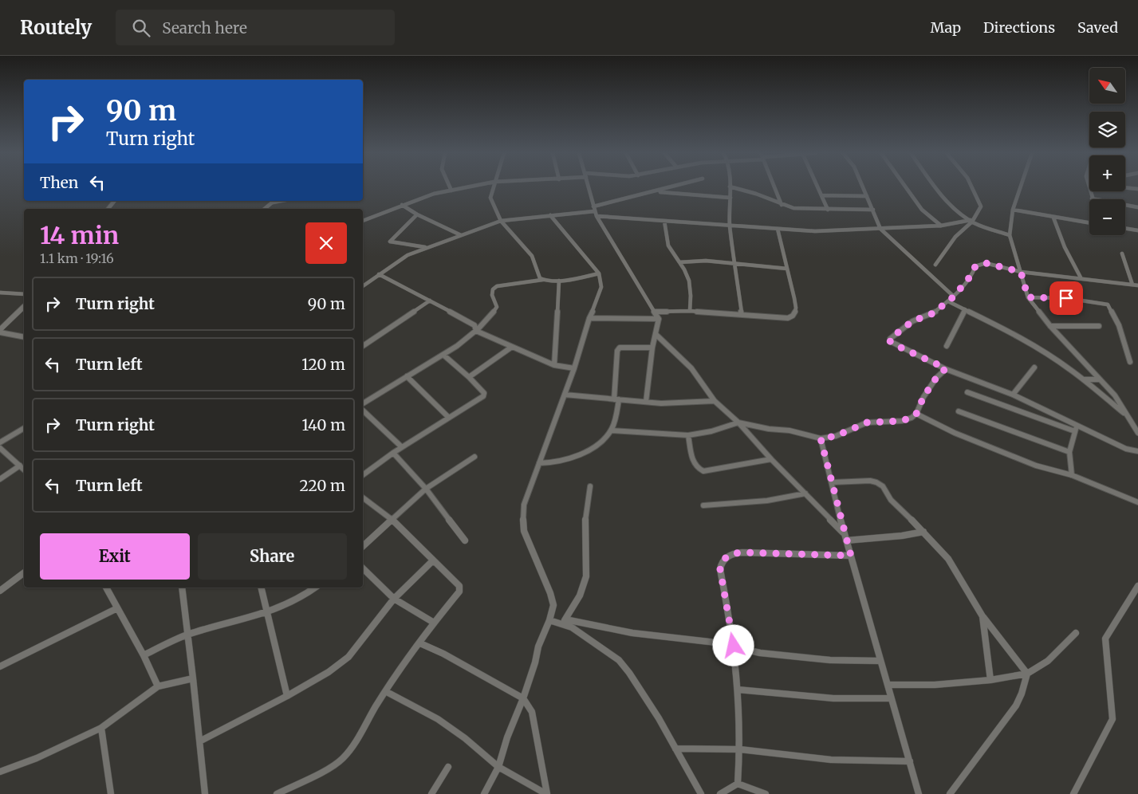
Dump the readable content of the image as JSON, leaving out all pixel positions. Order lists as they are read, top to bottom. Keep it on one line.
{"north":"top left","page":{"header":"Routely","search":"Search here","nav":["Map","Directions","Saved"],"map_buttons":["+","−"],"turn":["90 m","Turn right"],"then":"Then","heading":["14 min","1.1 km · 19:16"],"list":[{"name":"Turn right","value":"90 m"},{"name":"Turn left","value":"120 m"},{"name":"Turn right","value":"140 m"},{"name":"Turn left","value":"220 m"}],"buttons":["Exit","Share"]}}
